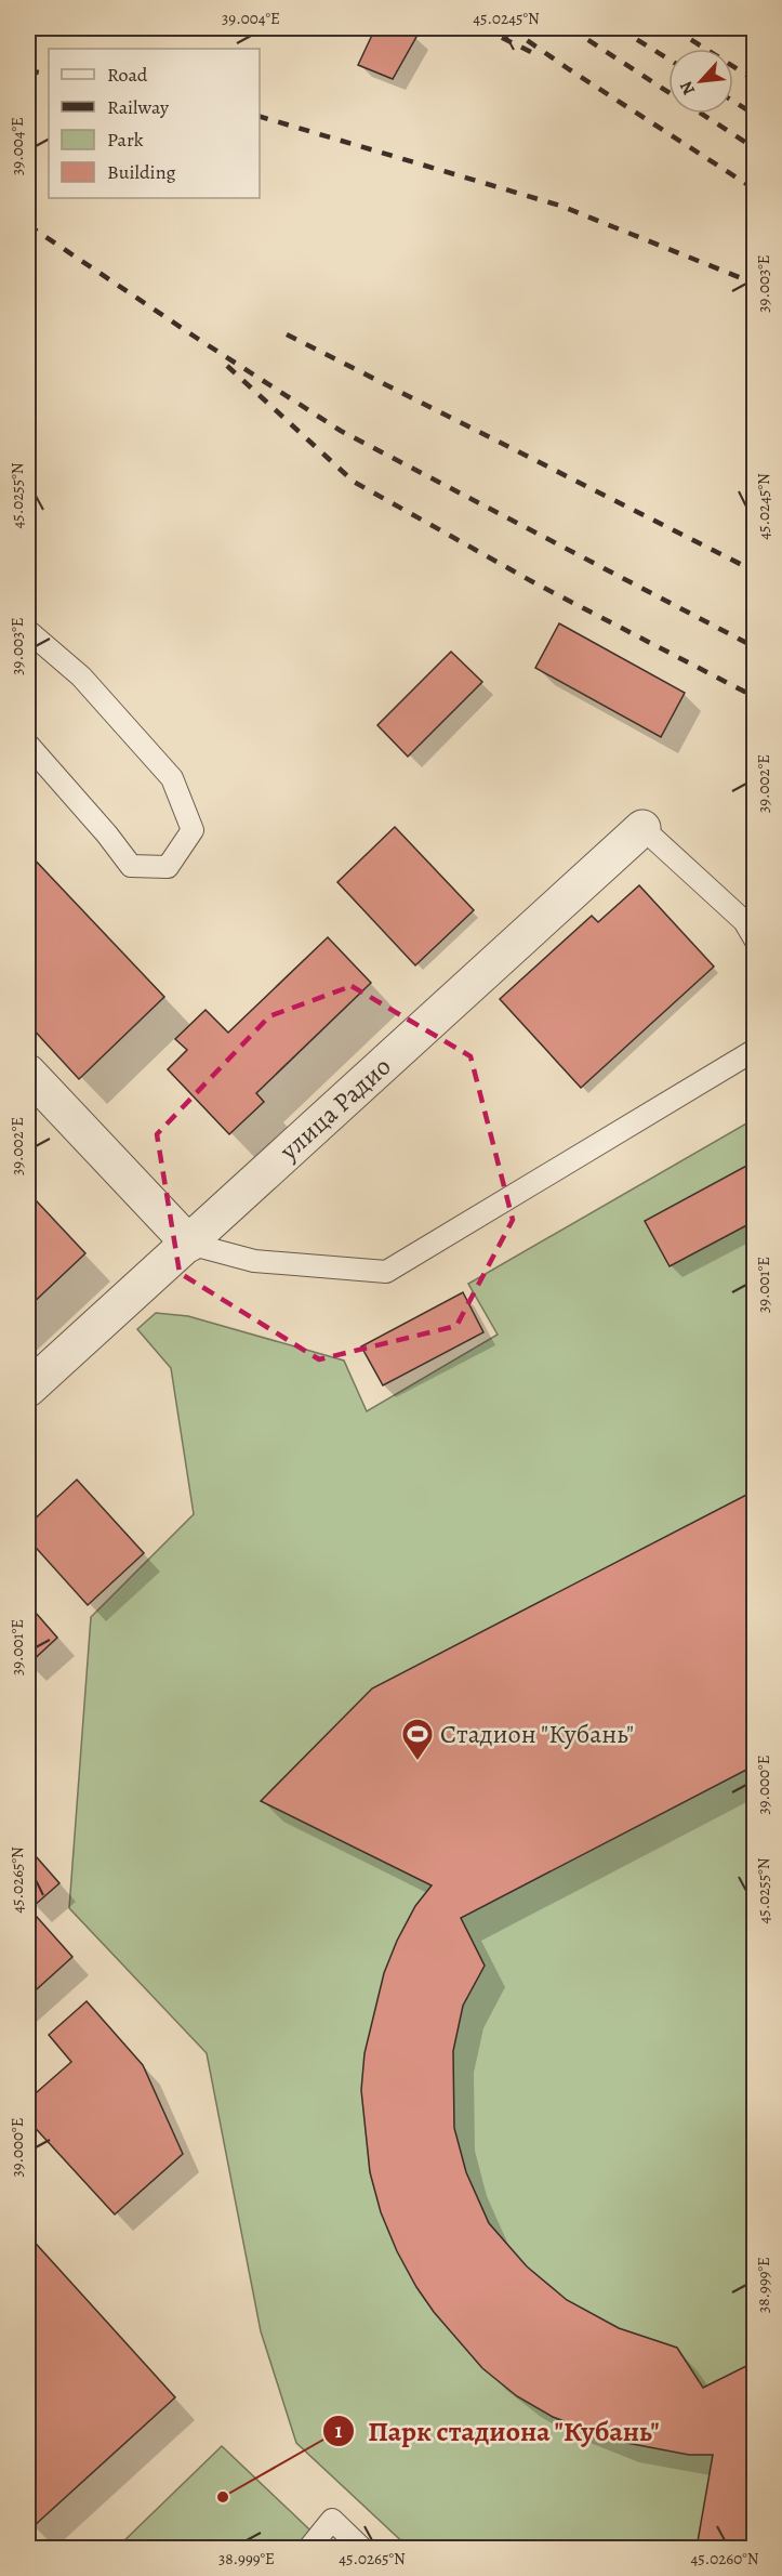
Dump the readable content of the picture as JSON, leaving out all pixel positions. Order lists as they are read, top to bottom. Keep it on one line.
{"streets":{"street":["улица Радио"]},"places":{"sports":["Стадион \"Кубань\""],"other":["Парк стадиона \"Кубань\""]},"legend":["Road","Railway","Park","Building"],"north":"bottom left","coordinates":["39.004°E","45.0245°N","39.003°E","45.0255°N","39.002°E","39.001°E","39.000°E","45.0265°N","38.999°E","45.0260°N"]}
